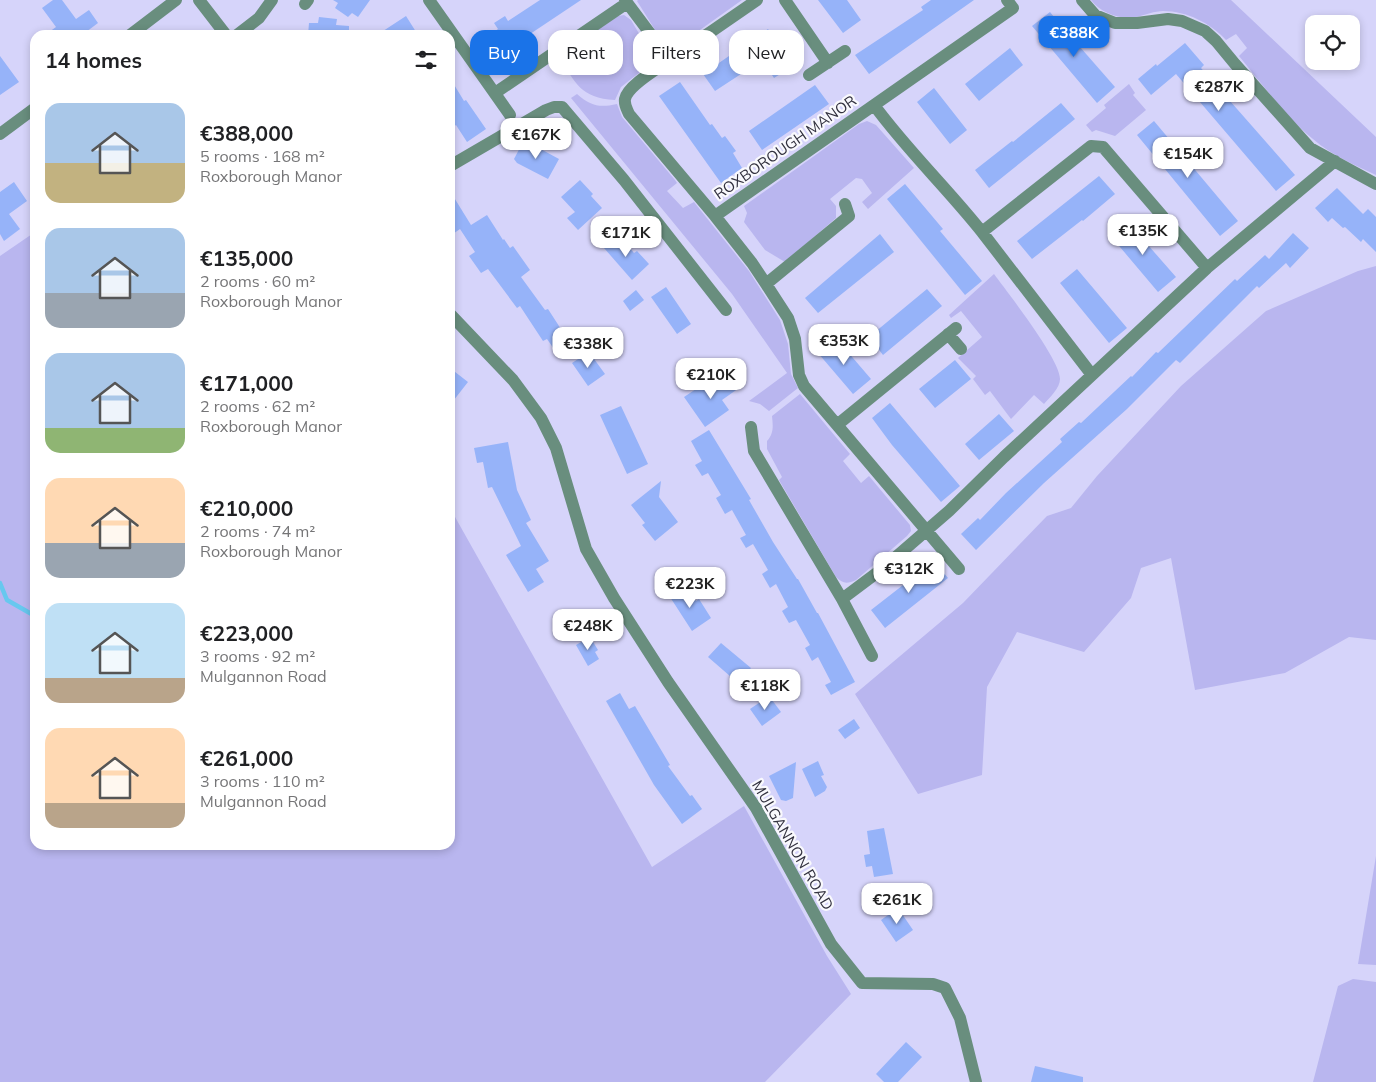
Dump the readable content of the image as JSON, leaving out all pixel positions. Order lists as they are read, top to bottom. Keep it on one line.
{"streets":{"street":["ROXBOROUGH MANOR","MULGANNON ROAD"]},"page":{"price":["€388K","€287K","€167K","€154K","€135K","€171K","€353K","€338K","€210K","€312K","€223K","€248K","€118K","€261K"],"chip":["Buy","Rent","Filters","New"],"heading":"14 homes","list":[{"name":"€388,000","note":"5 rooms · 168 m² · Roxborough Manor"},{"name":"€135,000","note":"2 rooms · 60 m² · Roxborough Manor"},{"name":"€171,000","note":"2 rooms · 62 m² · Roxborough Manor"},{"name":"€210,000","note":"2 rooms · 74 m² · Roxborough Manor"},{"name":"€223,000","note":"3 rooms · 92 m² · Mulgannon Road"},{"name":"€261,000","note":"3 rooms · 110 m² · Mulgannon Road"}]}}
